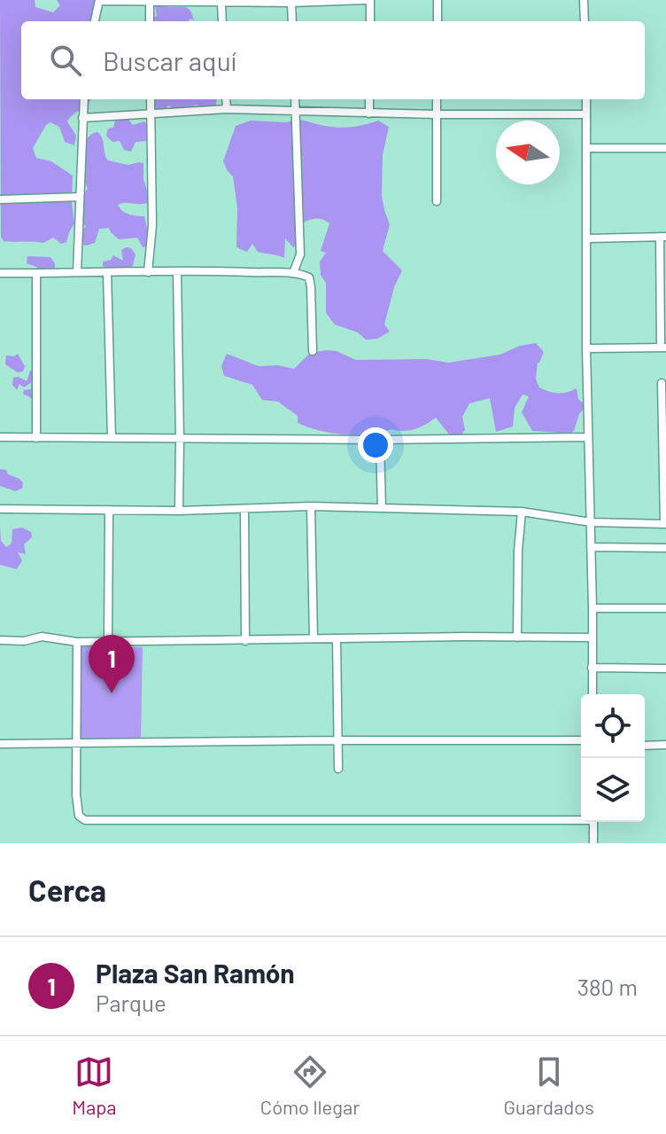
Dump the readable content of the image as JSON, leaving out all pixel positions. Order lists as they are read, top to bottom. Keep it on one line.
{"north":"left","page":{"search":"Buscar aquí","pins":"1","heading":"Cerca","list":[{"mark":"1","name":"Plaza San Ramón","note":"Parque","value":"380 m"}],"nav":["Mapa","Cómo llegar","Guardados"]}}
